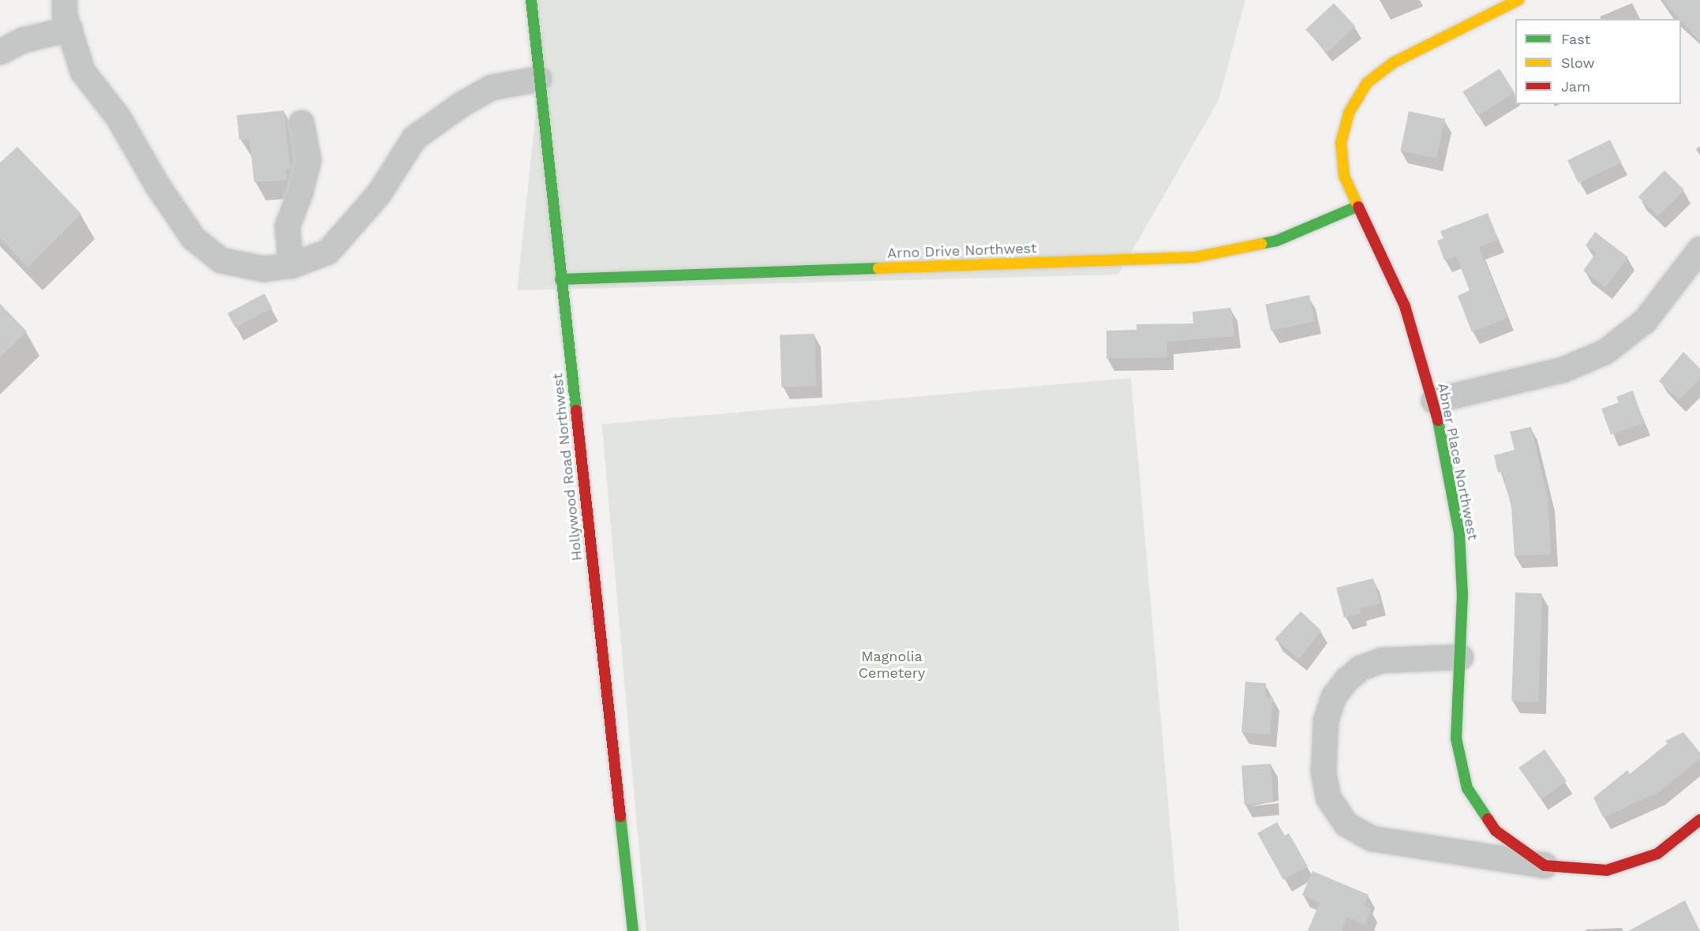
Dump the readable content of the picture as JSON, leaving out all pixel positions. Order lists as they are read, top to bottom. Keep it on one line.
{"streets":{"street":["Arno Drive Northwest","Abner Place Northwest","Hollywood Road Northwest"]},"crossings":[["Arno Drive Northwest","Abner Place Northwest"],["Arno Drive Northwest","Hollywood Road Northwest"]],"parks":["Magnolia Cemetery"],"legend":["Fast","Slow","Jam"]}
